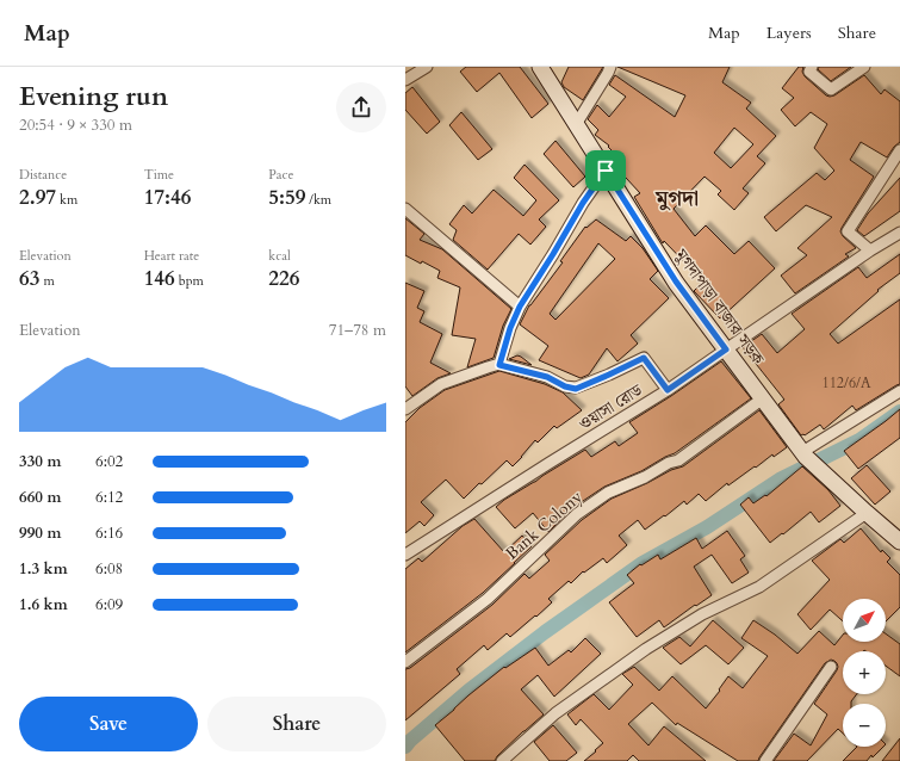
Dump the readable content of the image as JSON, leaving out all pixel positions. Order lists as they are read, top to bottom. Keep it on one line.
{"streets":{"street":["মুগদাপাড়া বাজার সড়ক","ওয়াসা রোড","Bank Colony"]},"crossings":[["মুগদাপাড়া বাজার সড়ক","ওয়াসা রোড"],["মুগদাপাড়া বাজার সড়ক","Bank Colony"]],"districts":["মুগদা"],"house_numbers":["112/6/A"],"north":"top right","page":{"header":"Map","nav":["Map","Layers","Share"],"heading":["Evening run","20:54 · 9 × 330 m"],"stats":[["Distance","2.97 km"],["Time","17:46"],["Pace","5:59 /km"],["Elevation","63 m"],["Heart rate","146 bpm"],["kcal","226"]],"chart":["Elevation","71–78 m"],"list":[{"name":"330 m","note":"6:02"},{"name":"660 m","note":"6:12"},{"name":"990 m","note":"6:16"},{"name":"1.3 km","note":"6:08"},{"name":"1.6 km","note":"6:09"}],"map_buttons":["+","−"],"buttons":["Save","Share"]}}
